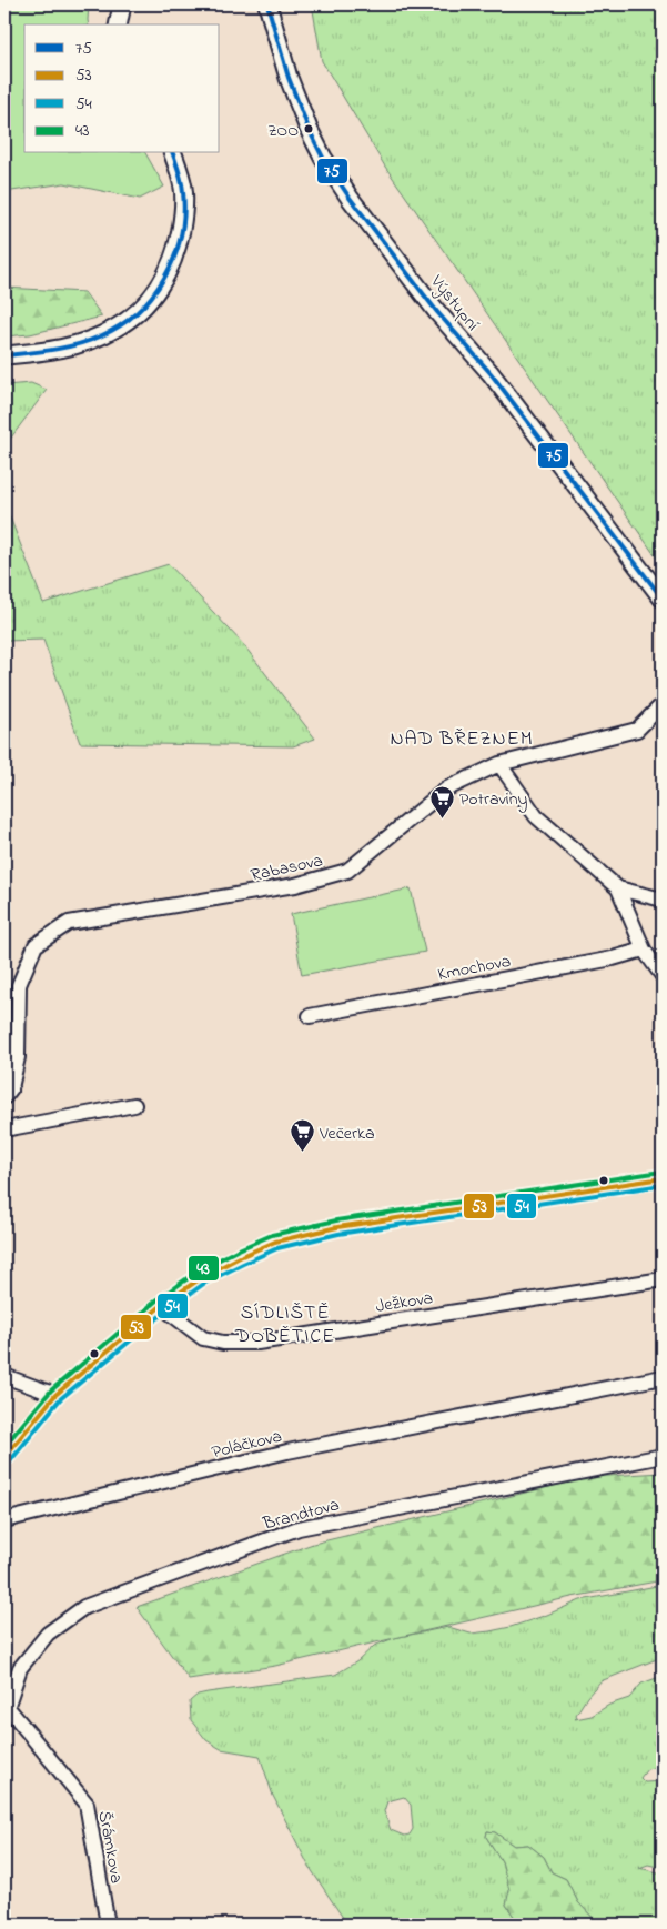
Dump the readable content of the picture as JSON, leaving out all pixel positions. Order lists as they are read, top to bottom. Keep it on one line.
{"streets":{"street":["Výstupní","Rabasova","Kmochova","Ježkova","Poláčkova","Brandtova","Šrámkova"]},"crossings":[["Brandtova","Šrámkova"]],"districts":["NAD BŘEZNEM","SÍDLIŠTĚ DOBĚTICE"],"places":{"other":["ZOO"],"supermarket":["Potraviny","Večerka"]},"lines":["transit line 75","transit line 43","transit line 53","transit line 54"],"legend":["75","53","54","43"]}
